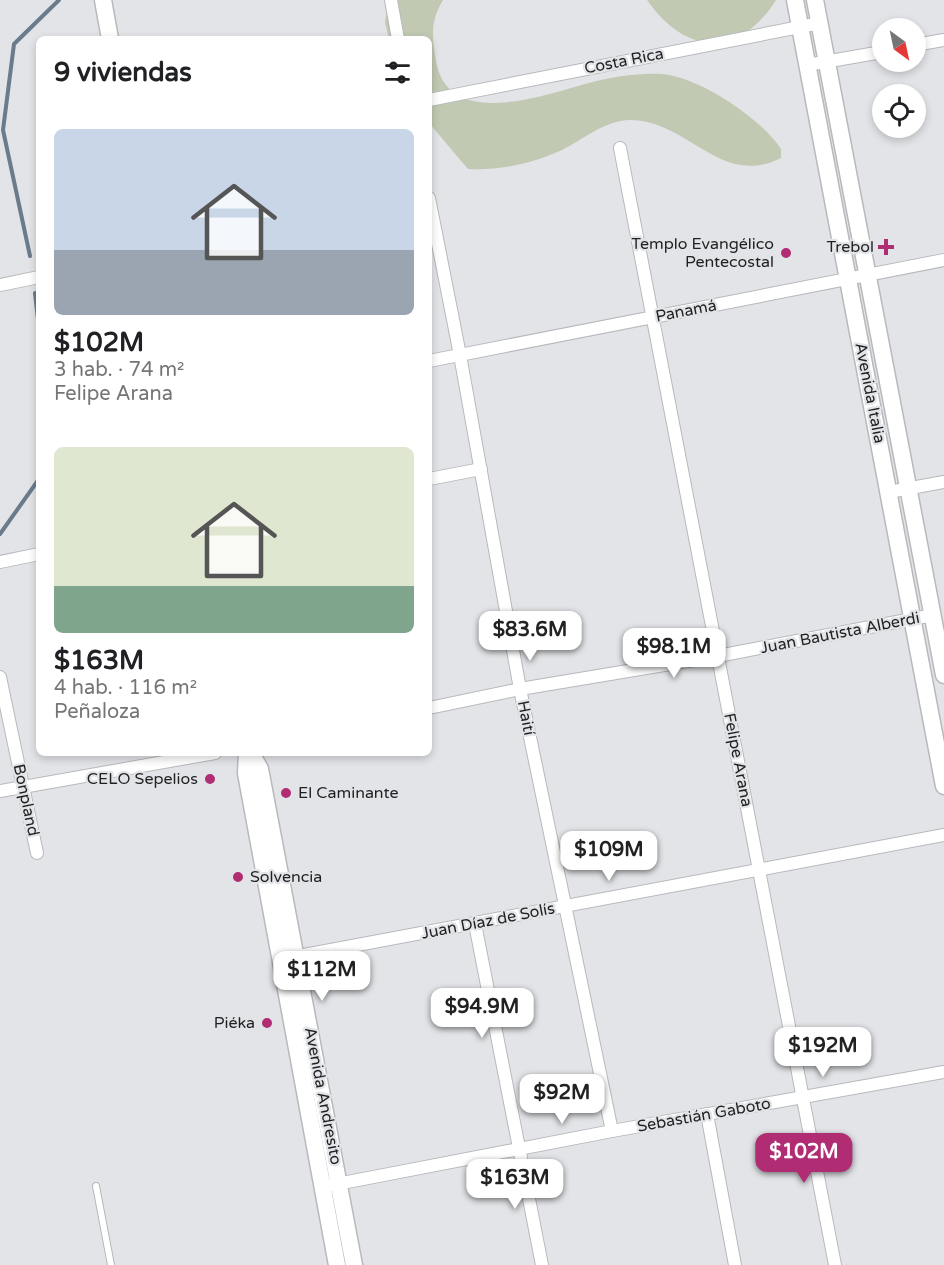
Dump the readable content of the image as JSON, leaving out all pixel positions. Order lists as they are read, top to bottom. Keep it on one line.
{"streets":{"main road":["Avenida Italia","Avenida Andresito"],"street":["Costa Rica","Panamá","Juan Bautista Alberdi","Haití","Felipe Arana","Bonpland","Juan Díaz de Solís","Sebastián Gaboto"]},"crossings":[["Costa Rica","Avenida Italia"],["Panamá","Avenida Italia"],["Panamá","Haití"],["Panamá","Felipe Arana"],["Avenida Italia","Juan Bautista Alberdi"],["Juan Bautista Alberdi","Haití"],["Juan Bautista Alberdi","Felipe Arana"],["Haití","Juan Díaz de Solís"],["Haití","Sebastián Gaboto"],["Felipe Arana","Juan Díaz de Solís"],["Felipe Arana","Sebastián Gaboto"],["Juan Díaz de Solís","Avenida Andresito"],["Avenida Andresito","Sebastián Gaboto"]],"places":{"health":["Trebol"],"other":["Templo Evangélico Pentecostal","CELO Sepelios","El Caminante","Solvencia","Piéka"]},"north":"bottom right","page":{"heading":"9 viviendas","list":[{"name":"$102M","note":"3 hab. · 74 m² · Felipe Arana"},{"name":"$163M","note":"4 hab. · 116 m² · Peñaloza"}],"price":["$83.6M","$98.1M","$109M","$112M","$94.9M","$192M","$92M","$102M","$163M"]}}
